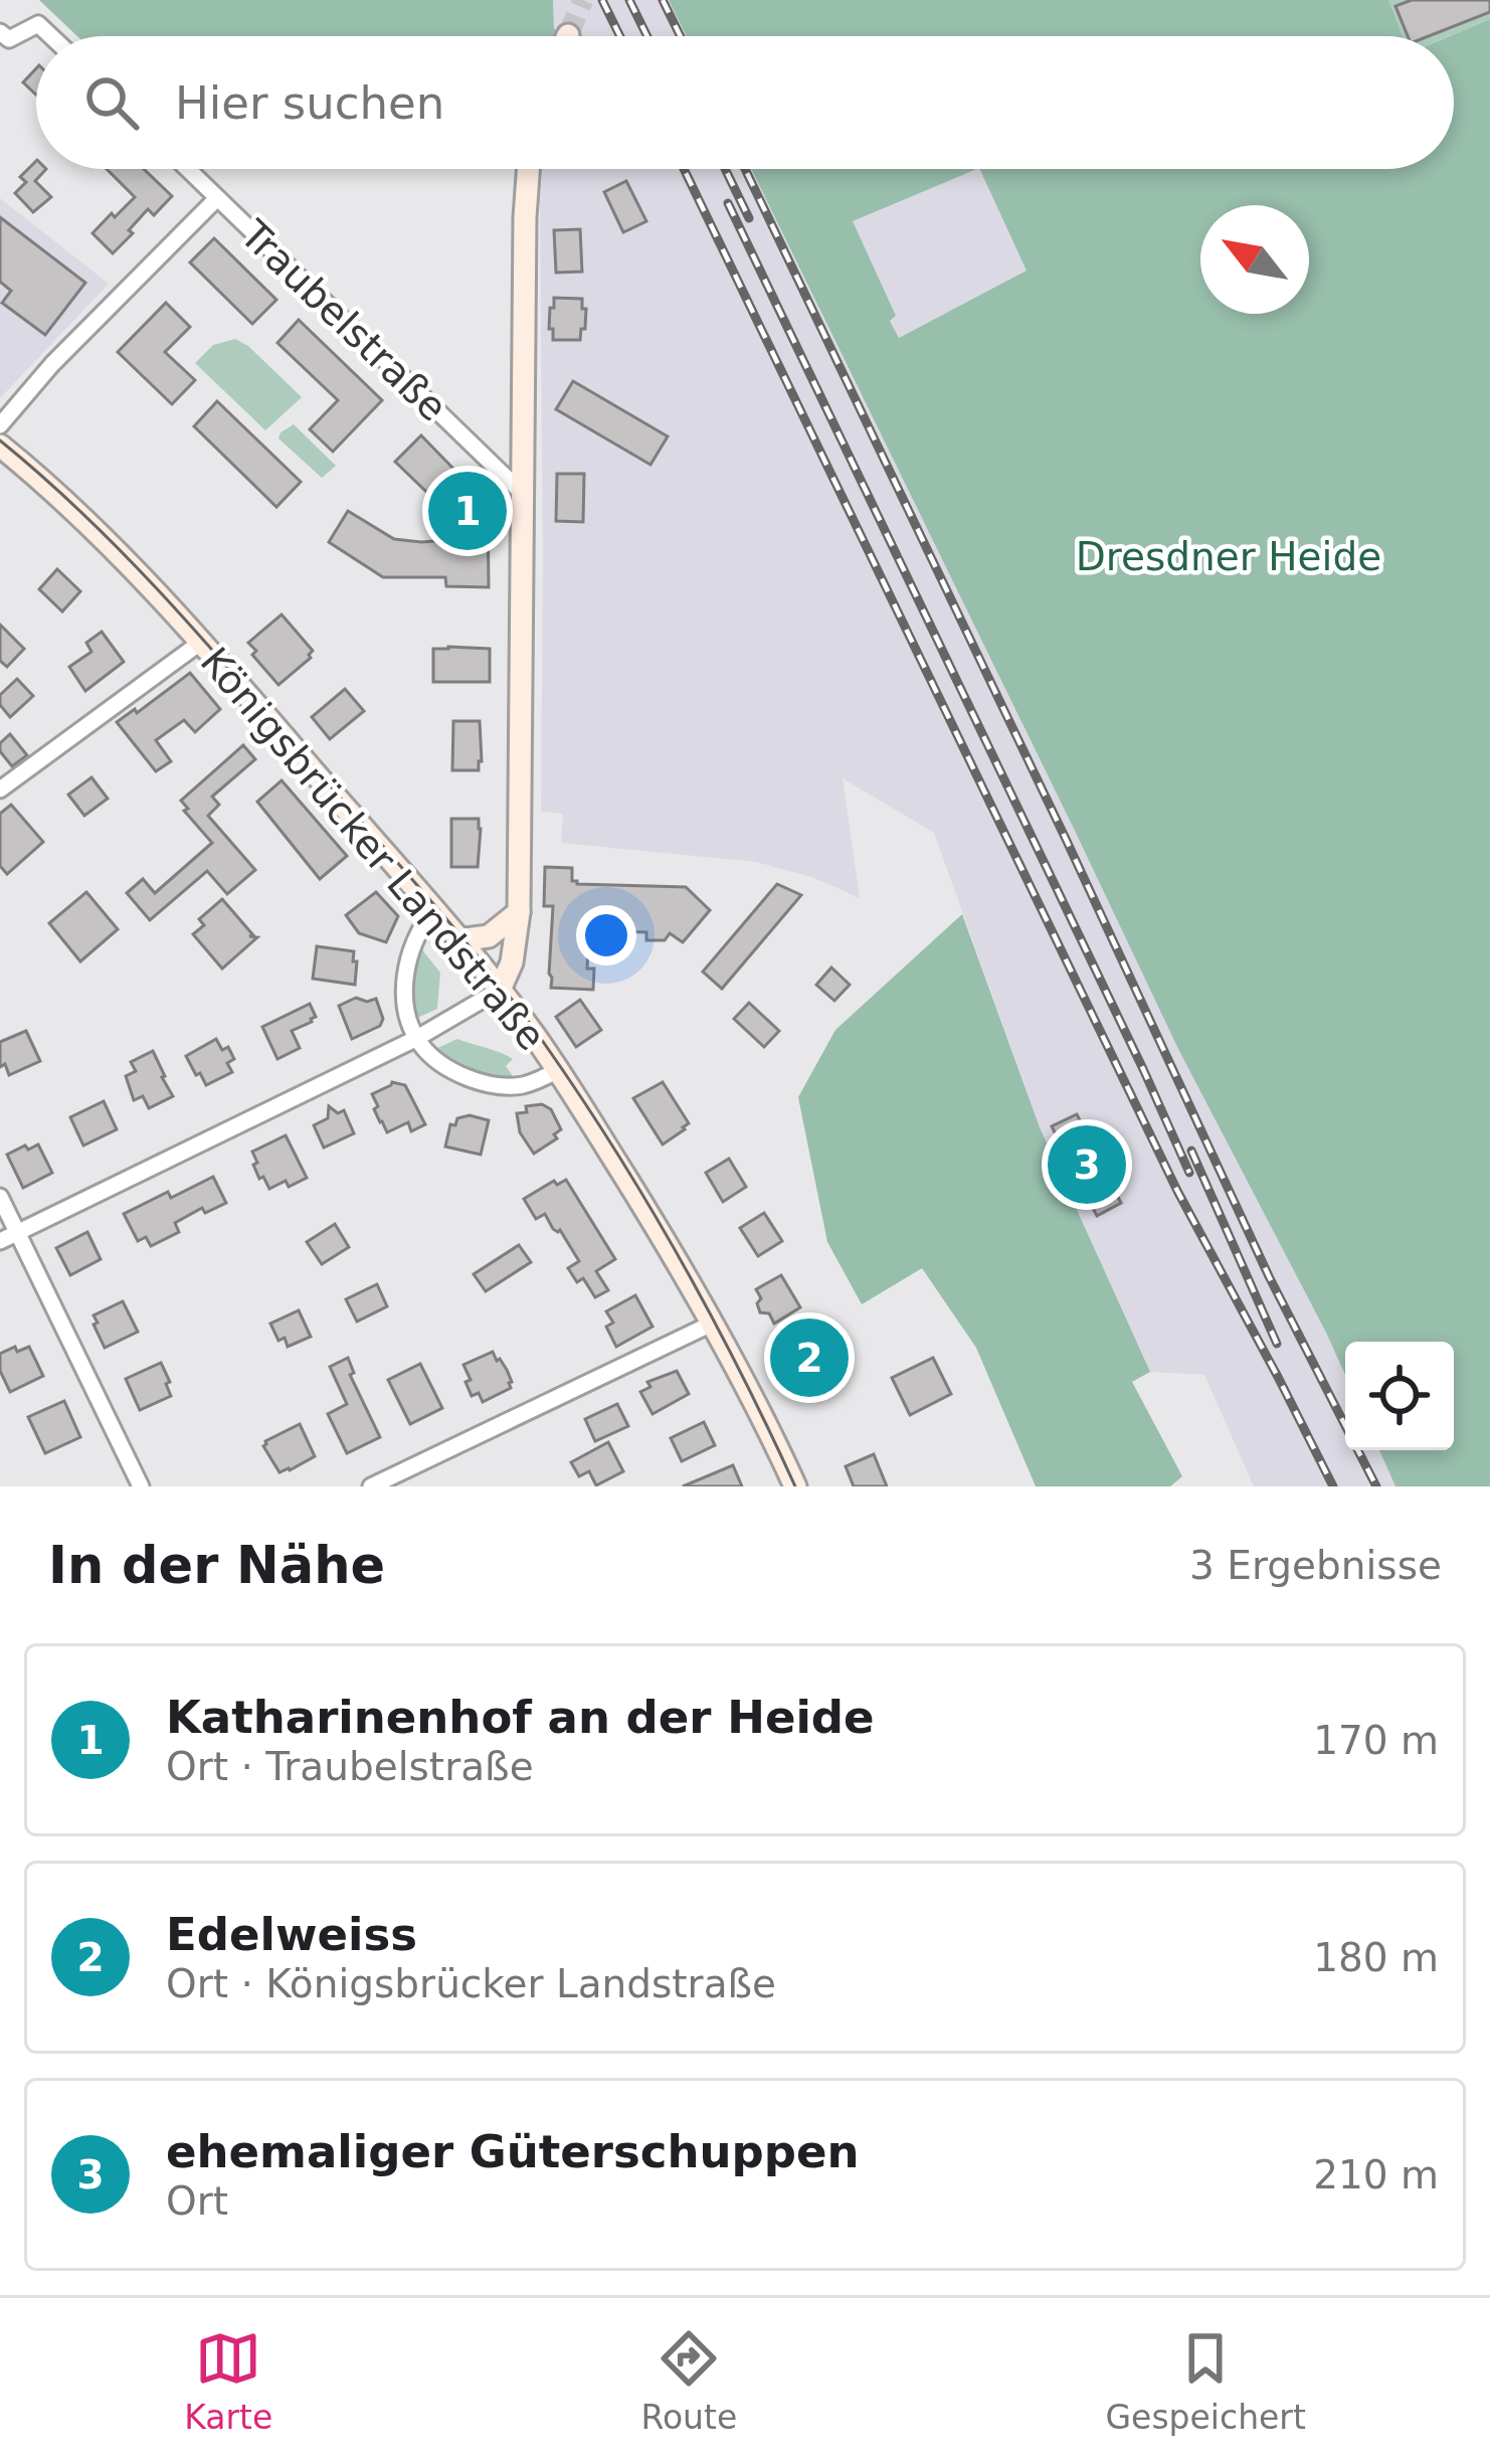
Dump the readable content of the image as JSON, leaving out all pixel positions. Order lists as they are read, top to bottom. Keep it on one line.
{"streets":{"main road":["Königsbrücker Landstraße"],"street":["Traubelstraße"]},"parks":["Dresdner Heide"],"north":"top left","page":{"search":"Hier suchen","pins":["1","3","2"],"heading":["In der Nähe","3 Ergebnisse"],"list":[{"mark":"1","name":"Katharinenhof an der Heide","note":"Ort · Traubelstraße","value":"170 m"},{"mark":"2","name":"Edelweiss","note":"Ort · Königsbrücker Landstraße","value":"180 m"},{"mark":"3","name":"ehemaliger Güterschuppen","note":"Ort","value":"210 m"}],"nav":["Karte","Route","Gespeichert"]}}
